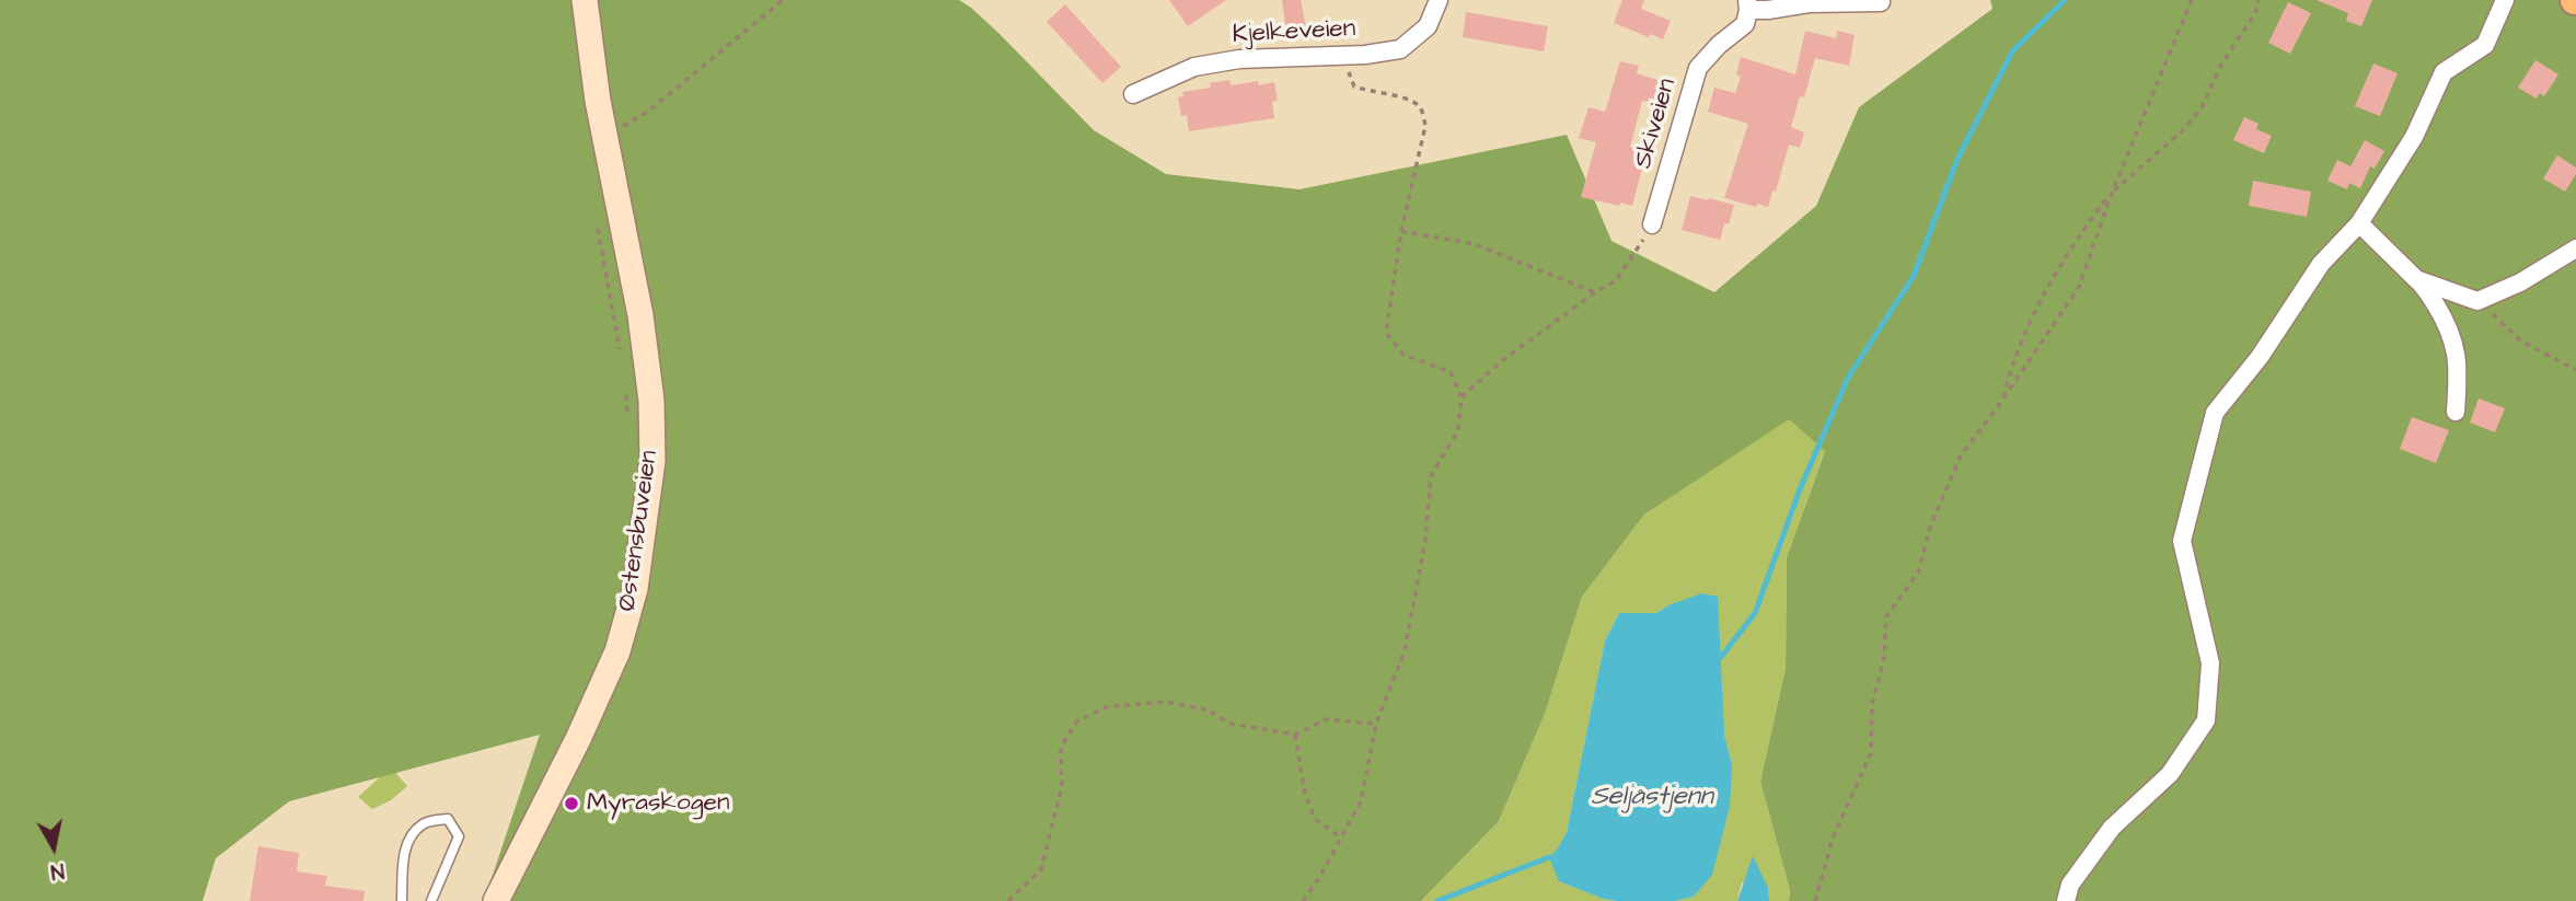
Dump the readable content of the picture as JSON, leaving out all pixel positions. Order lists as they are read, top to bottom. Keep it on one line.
{"streets":{"main road":["Østensbuveien"],"street":["Kjelkeveien","Skiveien"]},"water":["Seljåstjenn"],"places":["Myraskogen"],"north":"bottom"}
